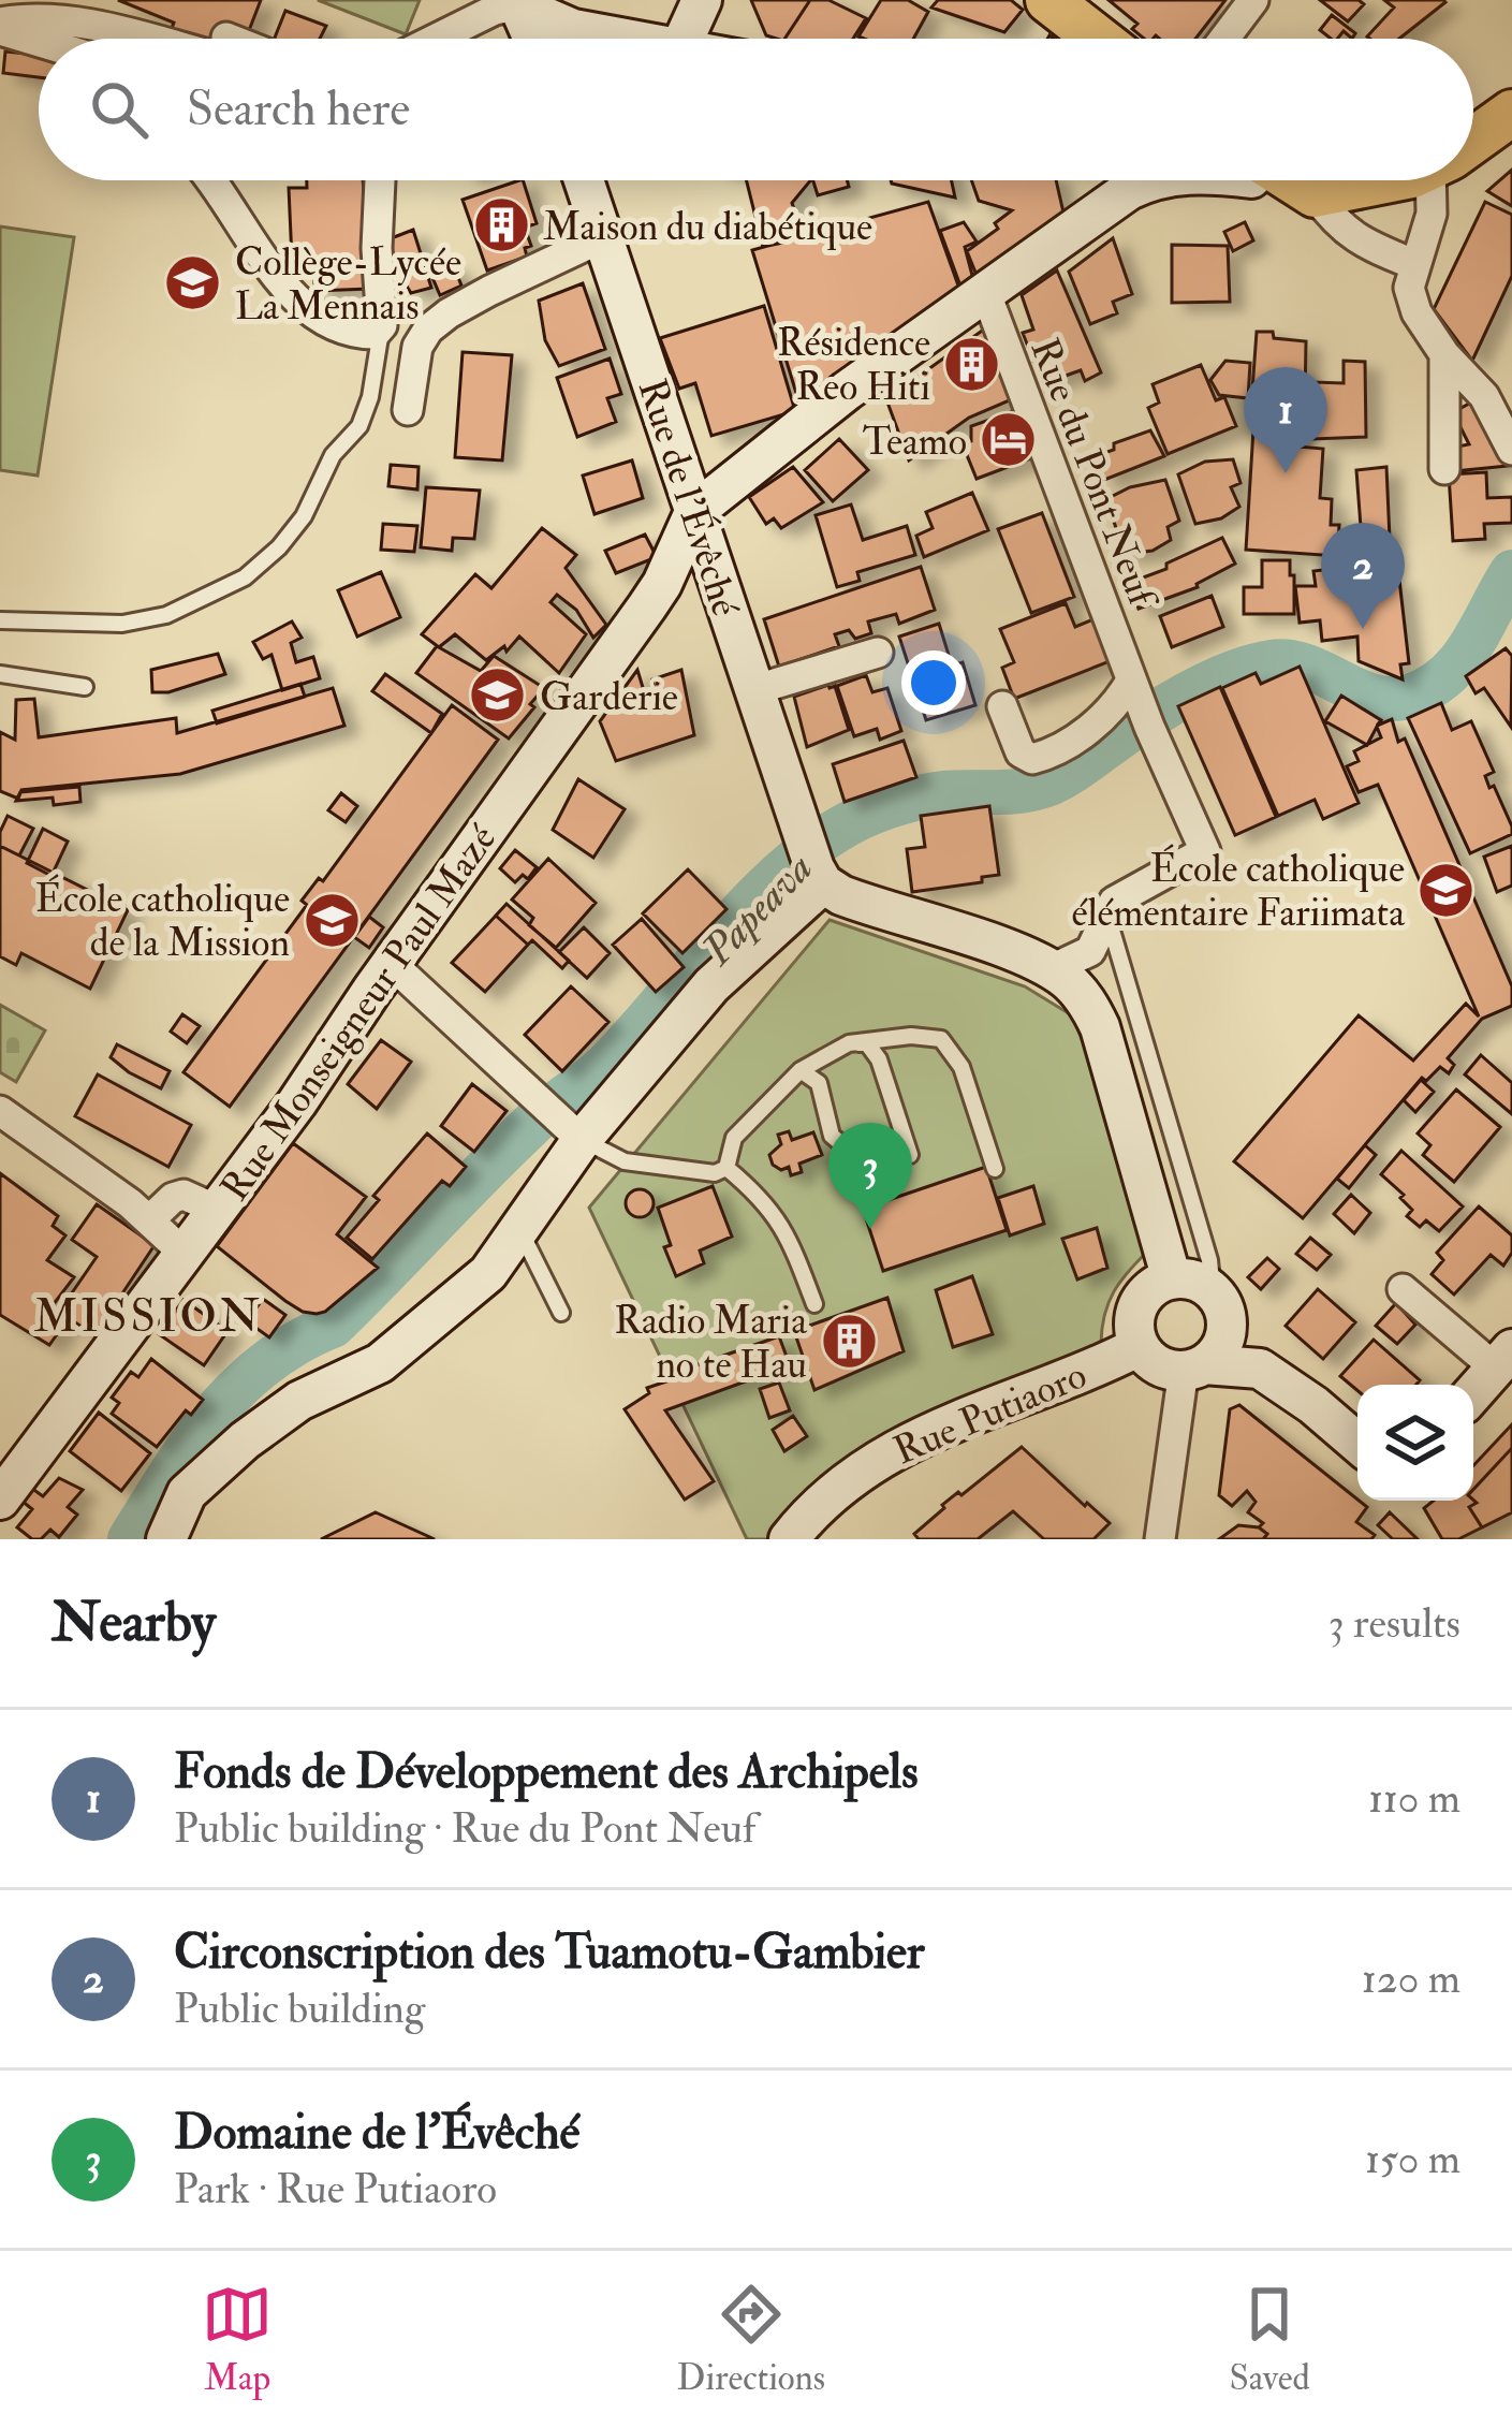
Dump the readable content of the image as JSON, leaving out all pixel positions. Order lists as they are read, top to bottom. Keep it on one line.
{"streets":{"main road":["Rue de l'Évêché","Rue Monseigneur Paul Mazé","Rue Putiaoro"],"street":["Rue du Pont Neuf"]},"crossings":[["Rue de l'Évêché","Rue Monseigneur Paul Mazé"]],"districts":["MISSION"],"water":["Papeava"],"places":{"building":["Maison du diabétique","Résidence Reo Hiti","Radio Maria no te Hau"],"school or university":["Collège-Lycée La Mennais","Garderie","École catholique élémentaire Fariimata","École catholique de la Mission"],"hotel":["Teamo"]},"page":{"search":"Search here","pins":["1","2","3"],"heading":["Nearby","3 results"],"list":[{"mark":"1","name":"Fonds de Développement des Archipels","note":"Public building · Rue du Pont Neuf","value":"110 m"},{"mark":"2","name":"Circonscription des Tuamotu-Gambier","note":"Public building","value":"120 m"},{"mark":"3","name":"Domaine de l'Évêché","note":"Park · Rue Putiaoro","value":"150 m"}],"nav":["Map","Directions","Saved"]}}
